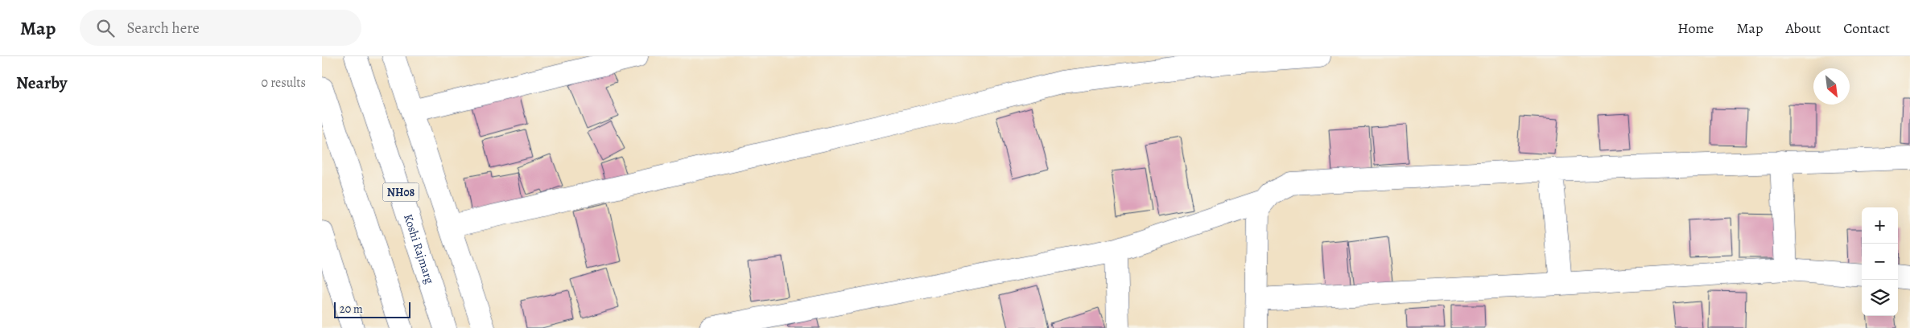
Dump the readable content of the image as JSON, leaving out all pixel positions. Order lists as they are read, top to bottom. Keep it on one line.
{"streets":{"street":["NH08","Koshi Rajmarg"]},"scale_bar":"20 m","north":"bottom right","page":{"header":"Map","search":"Search here","nav":["Home","Map","About","Contact"],"heading":["Nearby","0 results"],"map_buttons":["+","−"],"scale":"20 m"}}
